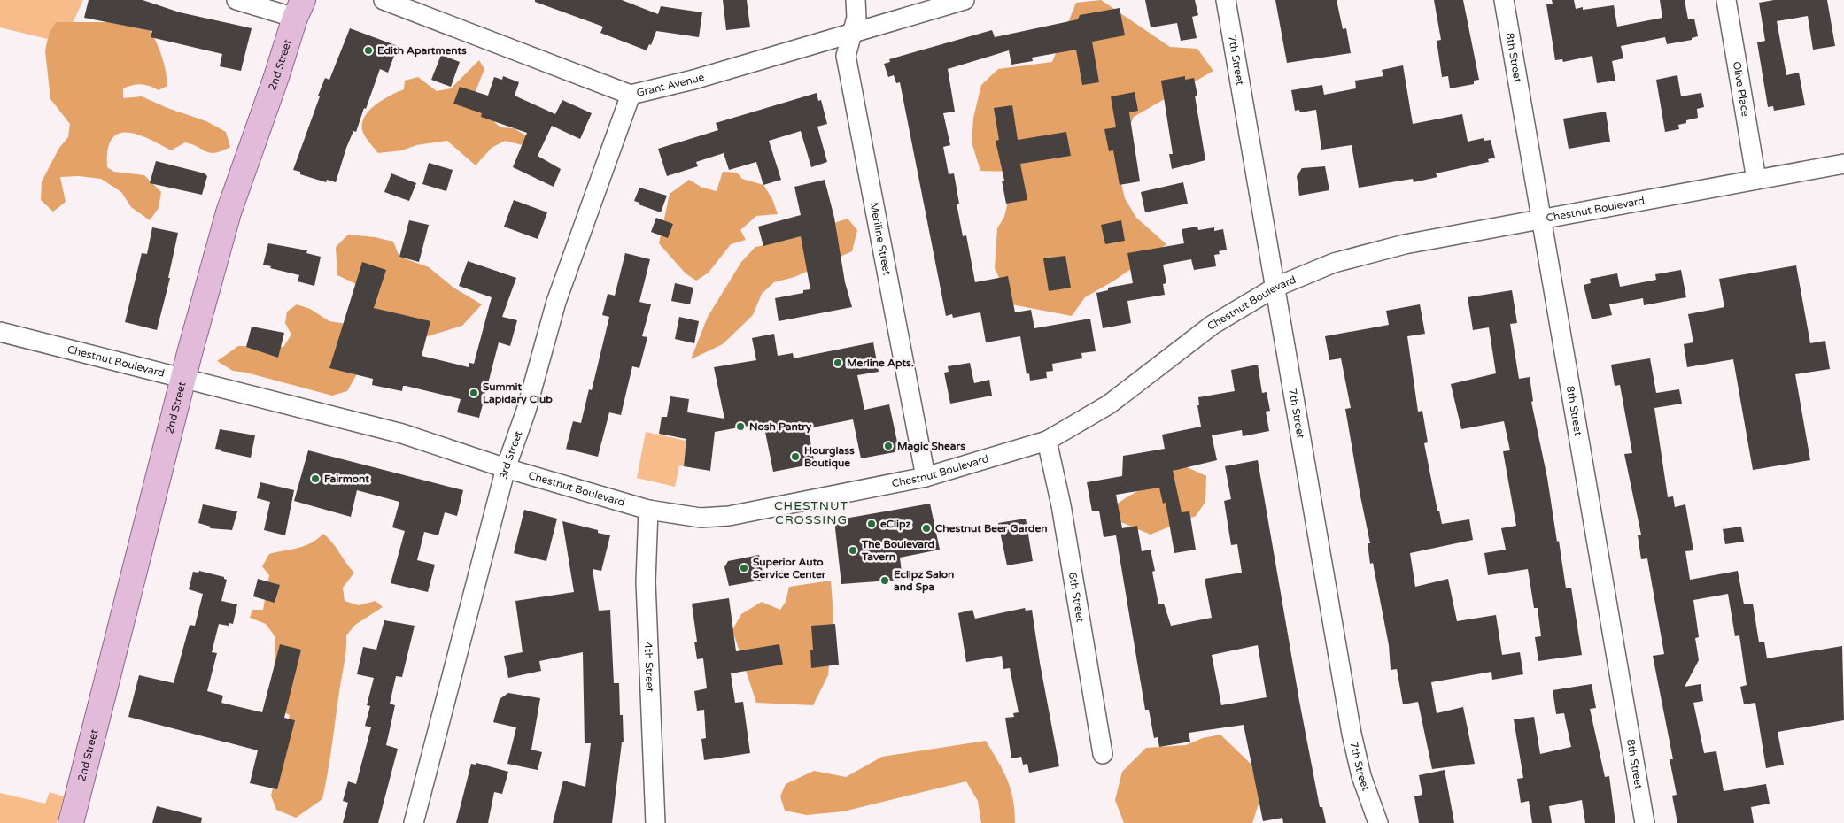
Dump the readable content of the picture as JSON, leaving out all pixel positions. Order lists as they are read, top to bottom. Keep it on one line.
{"streets":{"main road":["2nd Street"],"street":["8th Street","7th Street","Grant Avenue","Olive Place","Chestnut Boulevard","Meriline Street","3rd Street","6th Street","4th Street"]},"crossings":[["8th Street","Chestnut Boulevard"],["7th Street","Chestnut Boulevard"],["2nd Street","Chestnut Boulevard"],["Grant Avenue","Meriline Street"],["Grant Avenue","3rd Street"],["Olive Place","Chestnut Boulevard"],["Chestnut Boulevard","Meriline Street"],["Chestnut Boulevard","3rd Street"],["Chestnut Boulevard","6th Street"],["Chestnut Boulevard","4th Street"]],"districts":["CHESTNUT CROSSING"],"places":["Edith Apartments","Merline Apts.","Summit Lapidary Club","Nosh Pantry","Magic Shears","Hourglass Boutique","Fairmont","eClipz","Chestnut Beer Garden","The Boulevard Tavern","Superior Auto Service Center","Eclipz Salon and Spa"]}
